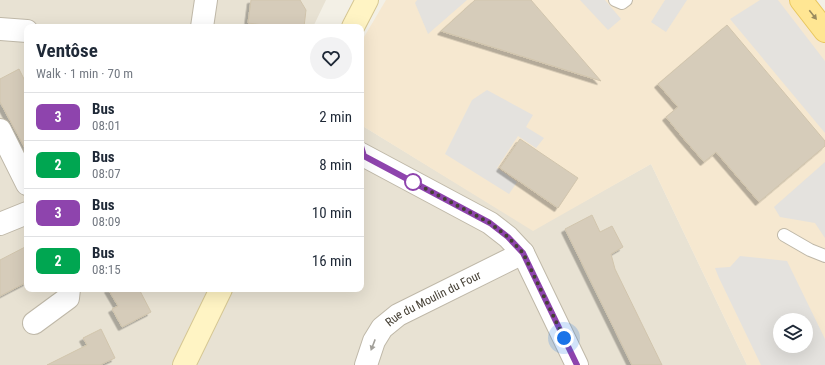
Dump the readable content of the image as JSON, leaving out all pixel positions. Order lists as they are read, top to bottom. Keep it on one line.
{"streets":{"street":["Rue du Moulin du Four"]},"one_way":["Rue du Moulin du Four"],"lines":["bus line 3"],"page":{"heading":["Ventôse","Walk · 1 min · 70 m"],"list":[{"mark":"3","name":"Bus","note":"08:01","value":"2 min"},{"mark":"2","name":"Bus","note":"08:07","value":"8 min"},{"mark":"3","name":"Bus","note":"08:09","value":"10 min"},{"mark":"2","name":"Bus","note":"08:15","value":"16 min"}]}}
